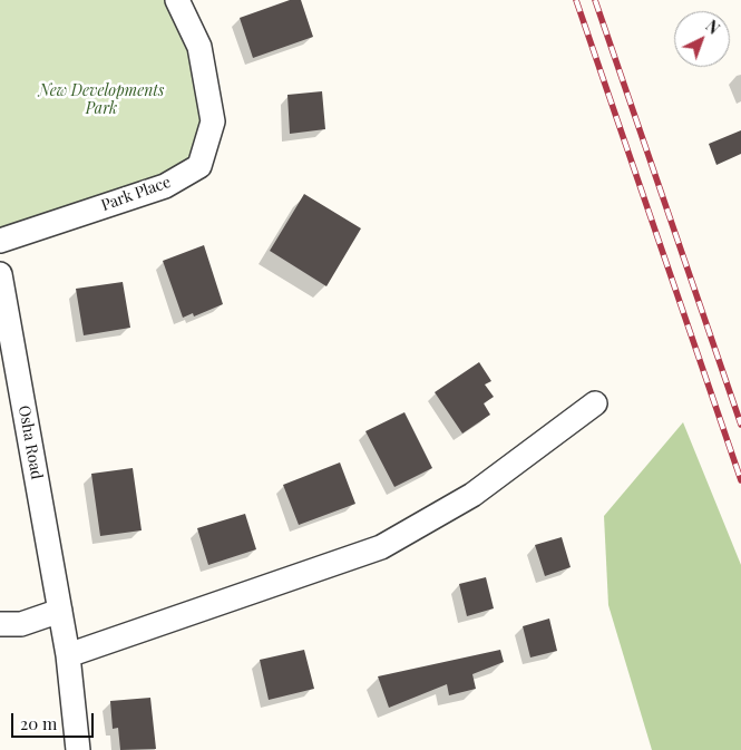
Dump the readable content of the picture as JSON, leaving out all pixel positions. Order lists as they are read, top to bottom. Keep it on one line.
{"streets":{"street":["Park Place","Osha Road"]},"parks":["New Developments Park"],"scale_bar":"20 m","north":"top right"}
